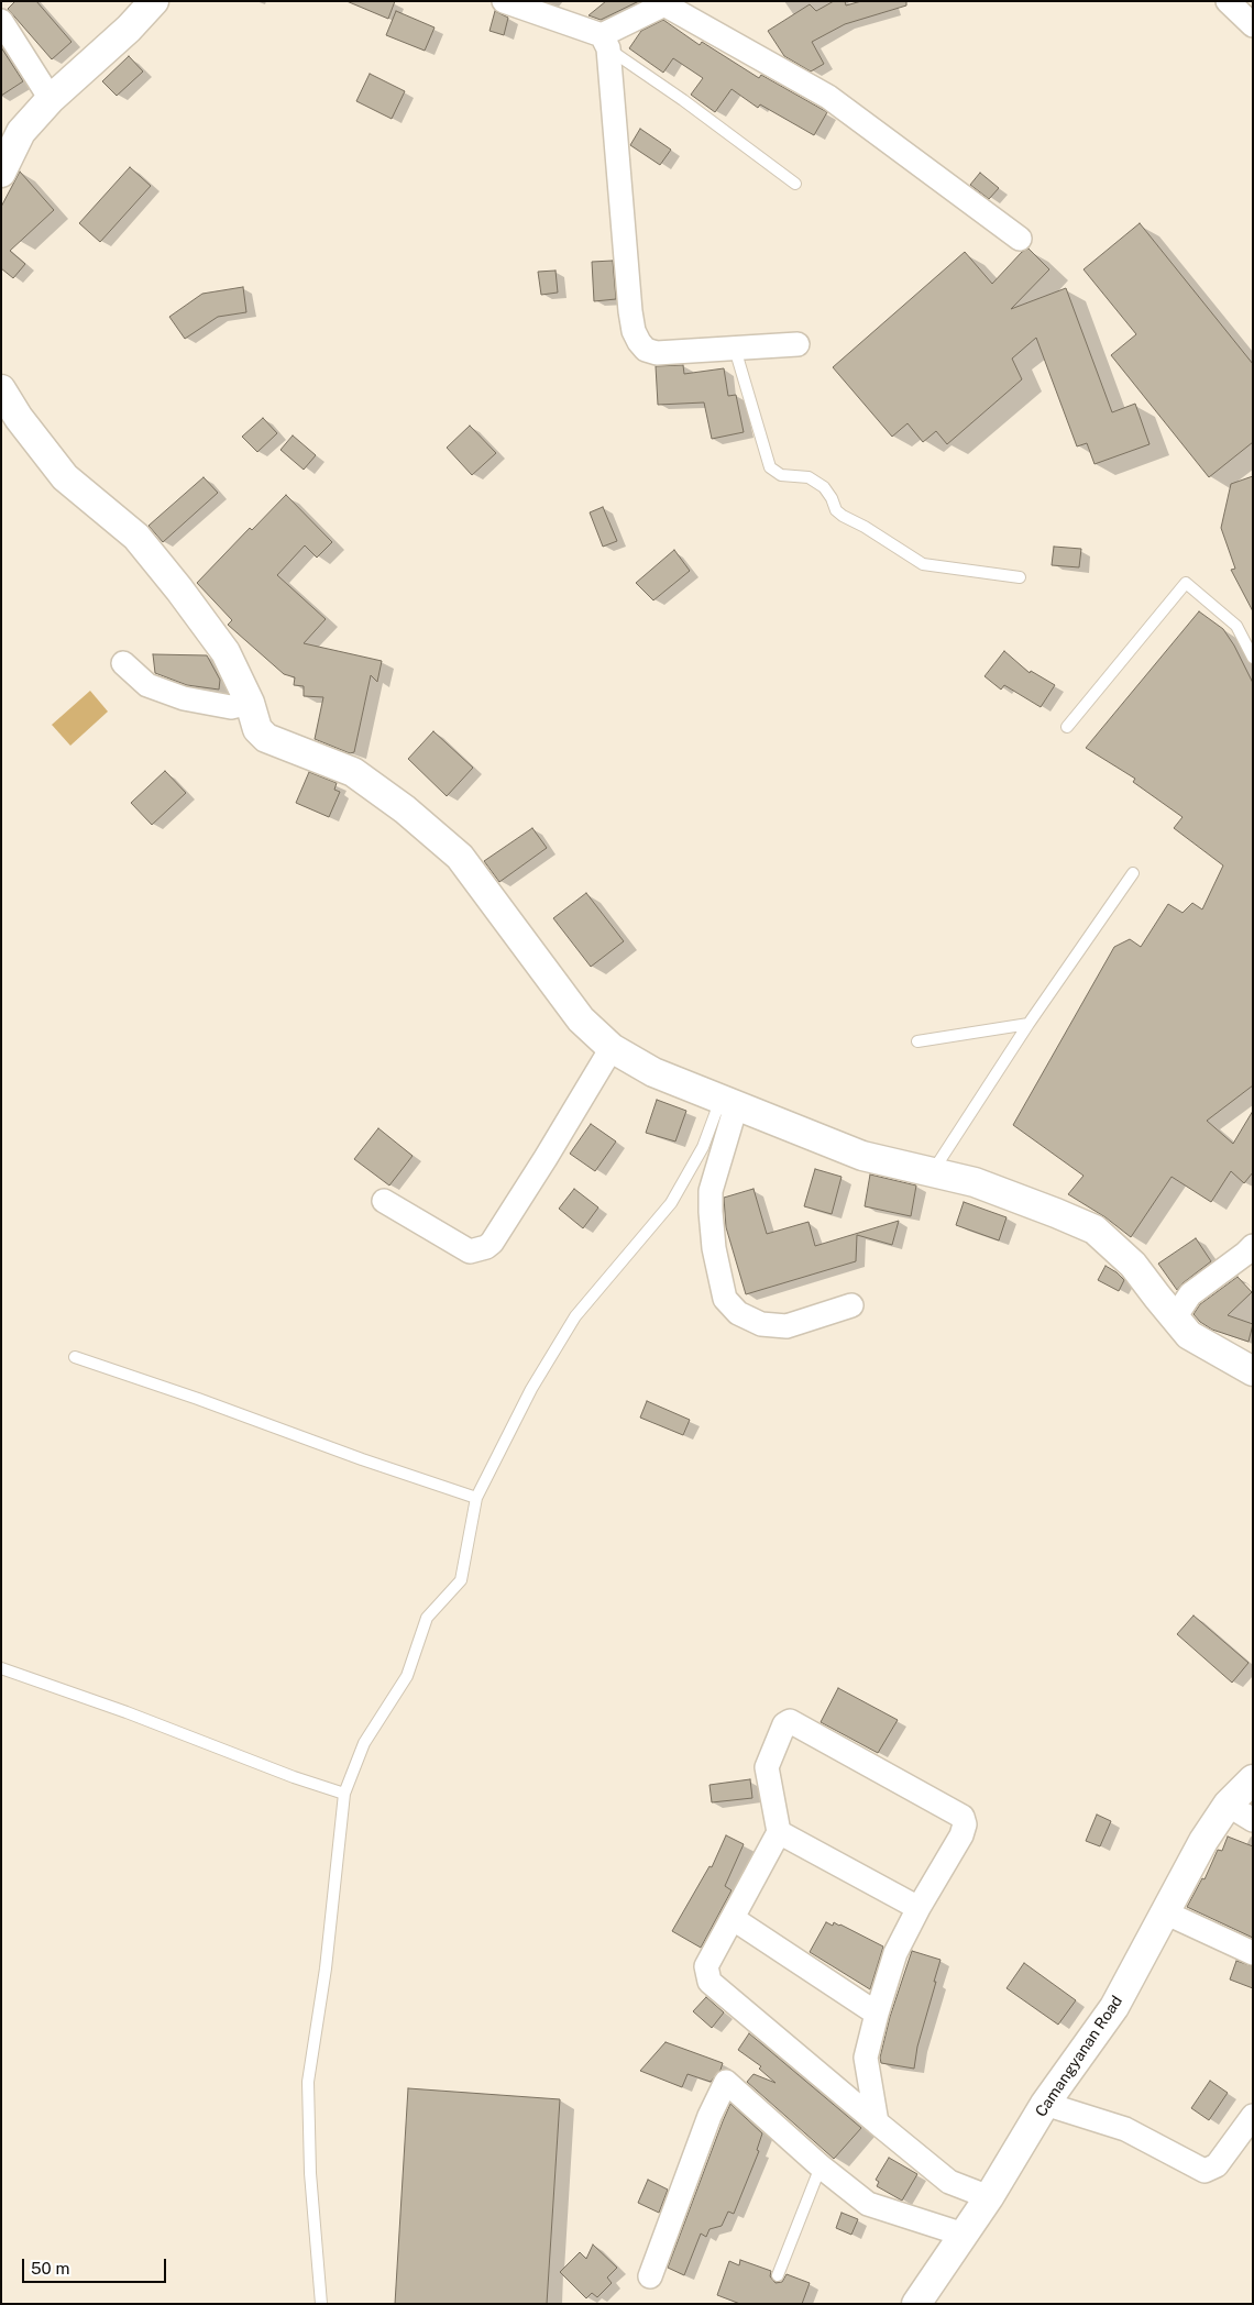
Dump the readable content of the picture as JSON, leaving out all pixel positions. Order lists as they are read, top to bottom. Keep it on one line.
{"streets":{"street":["Camangyanan Road"]},"scale_bar":"50 m"}
